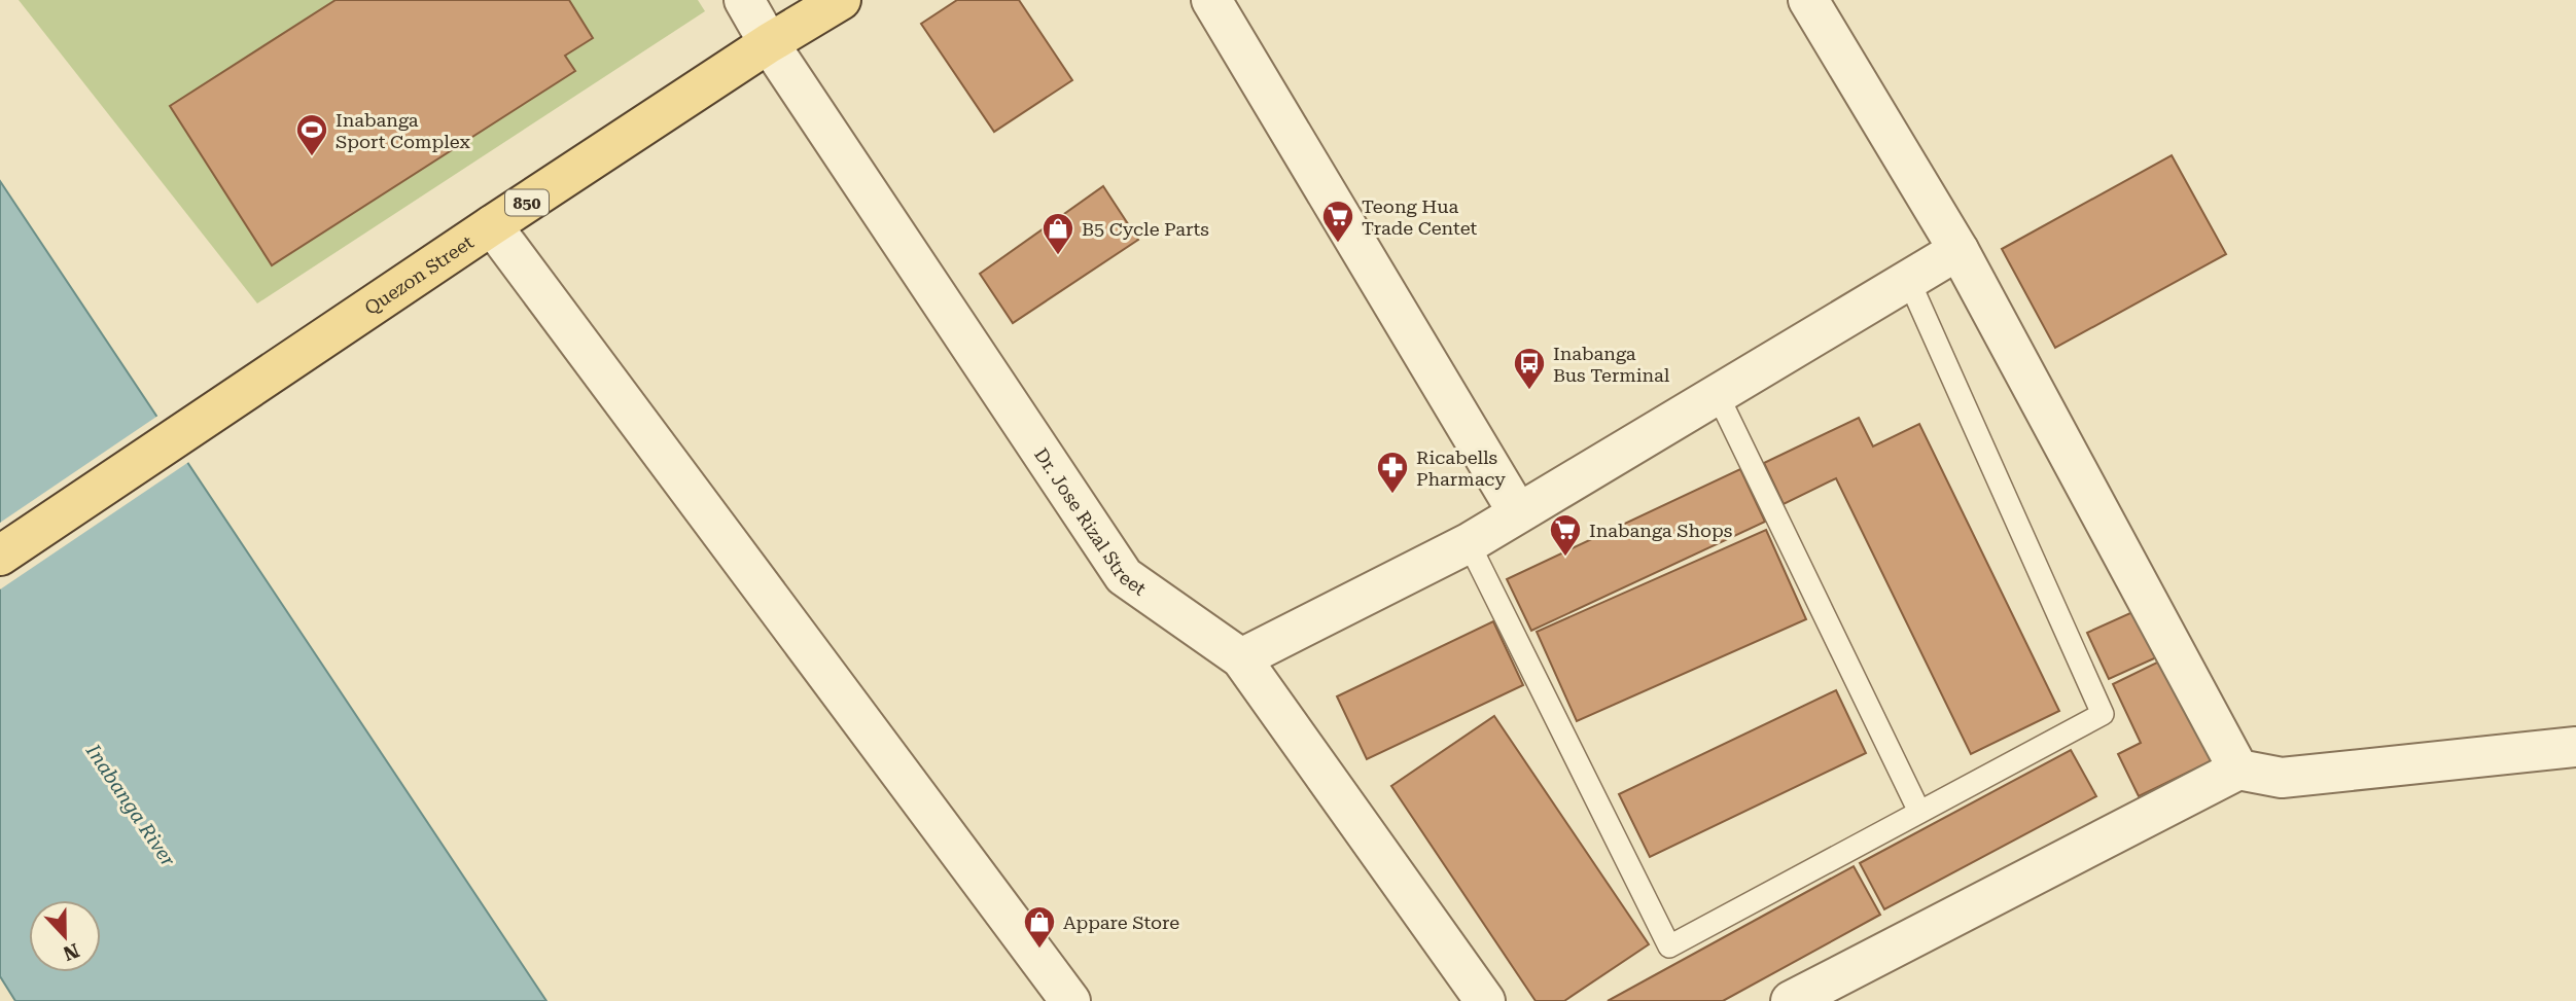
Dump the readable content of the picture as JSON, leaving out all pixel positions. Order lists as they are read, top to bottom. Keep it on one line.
{"streets":{"main road":["850","Quezon Street"],"street":["Dr. Jose Rizal Street"]},"crossings":[["Quezon Street","Dr. Jose Rizal Street"]],"water":["Inabanga River"],"places":{"sports":["Inabanga Sport Complex"],"supermarket":["Teong Hua Trade Centet","Inabanga Shops"],"shop":["B5 Cycle Parts","Appare Store"],"bus stop":["Inabanga Bus Terminal"],"pharmacy":["Ricabells Pharmacy"]},"north":"bottom"}
